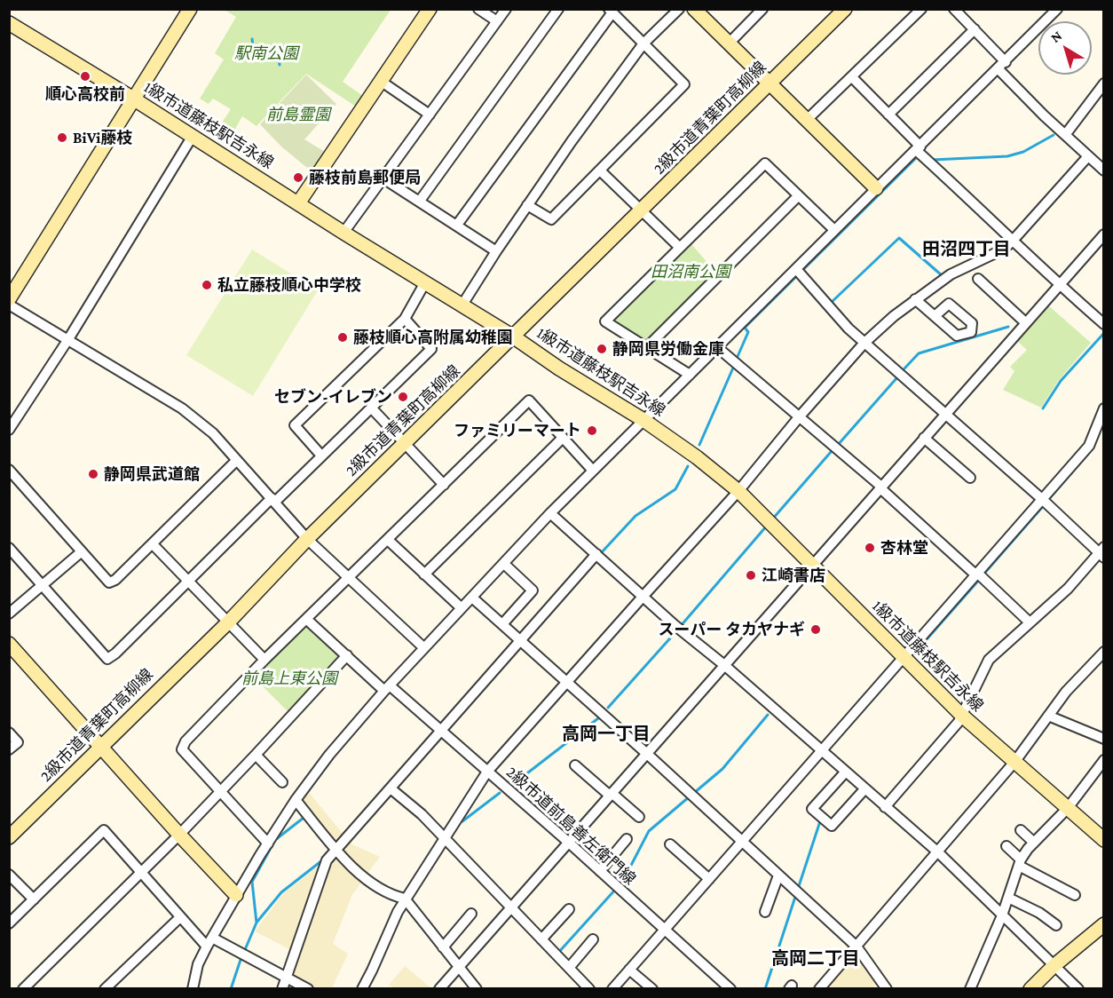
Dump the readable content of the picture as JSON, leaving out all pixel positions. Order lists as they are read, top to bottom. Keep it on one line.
{"streets":{"street":["2級市道青葉町高柳線","1級市道藤枝駅吉永線","2級市道前島善左衛門線"]},"crossings":[["2級市道青葉町高柳線","1級市道藤枝駅吉永線"]],"districts":["田沼四丁目","高岡一丁目","高岡二丁目"],"parks":["駅南公園","前島霊園","田沼南公園","前島上東公園"],"places":["順心高校前","BiVi藤枝","藤枝前島郵便局","私立藤枝順心中学校","藤枝順心高附属幼稚園","静岡県労働金庫","セブン-イレブン","ファミリーマート","静岡県武道館","杏林堂","江崎書店","スーパー タカヤナギ"],"north":"top left"}
